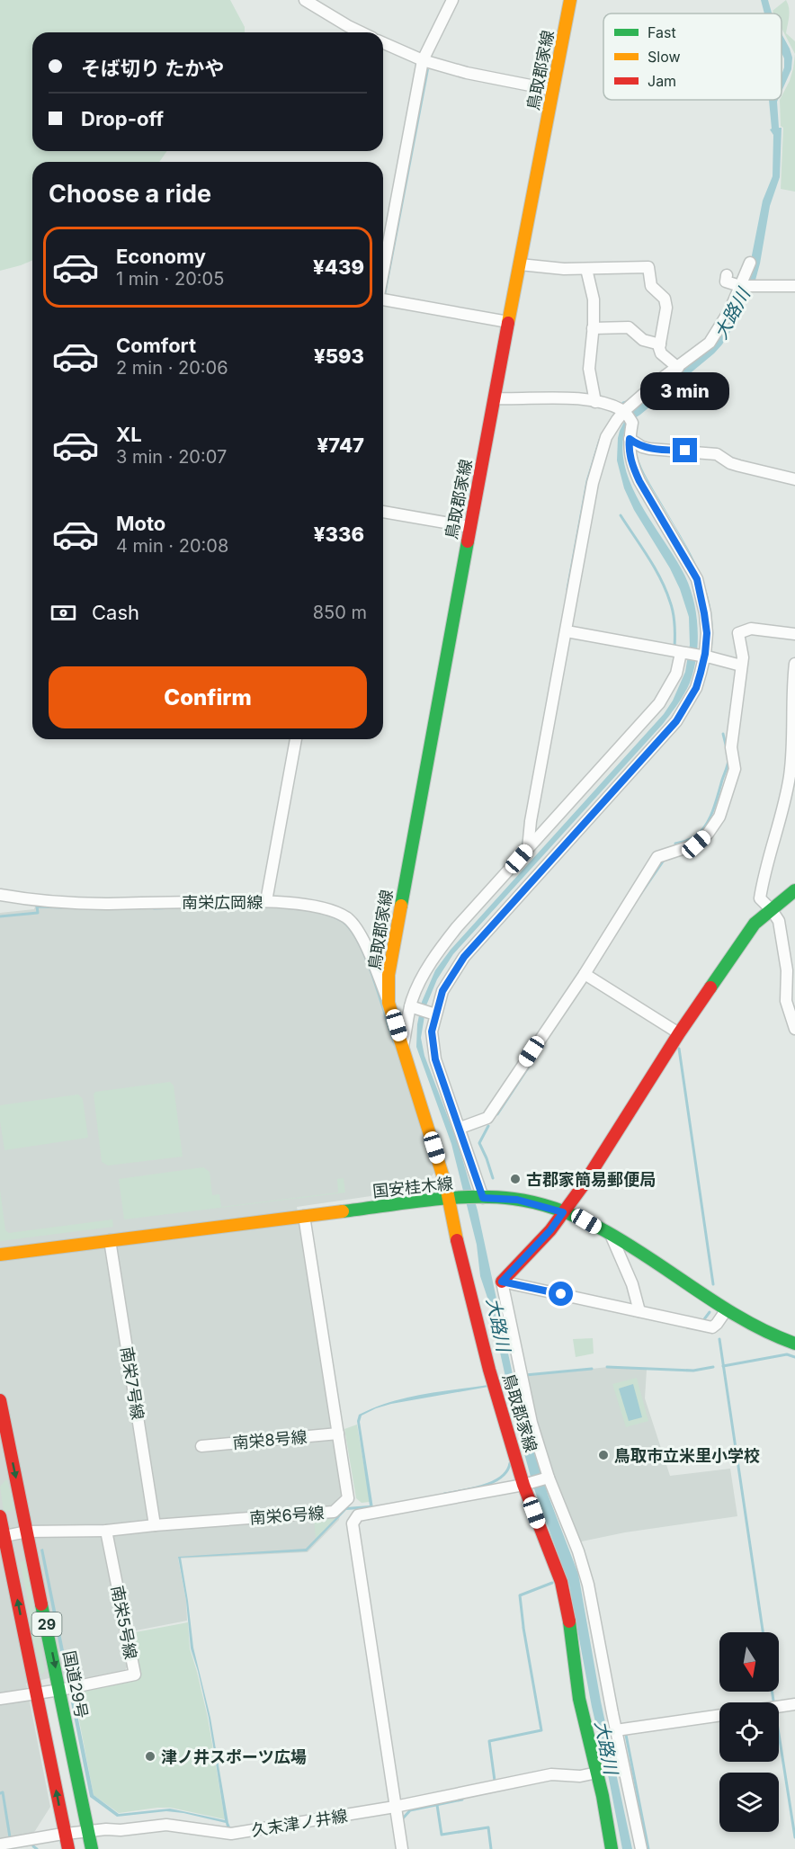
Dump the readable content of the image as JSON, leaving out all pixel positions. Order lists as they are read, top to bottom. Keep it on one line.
{"streets":{"main road":["鳥取郡家線","国安桂木線","29","国道29号"],"street":["南栄広岡線","南栄7号線","南栄8号線","南栄6号線","南栄5号線","久末津ノ井線"]},"crossings":[["鳥取郡家線","南栄広岡線"],["鳥取郡家線","国安桂木線"],["鳥取郡家線","久末津ノ井線"],["国安桂木線","南栄7号線"],["国安桂木線","南栄6号線"],["南栄7号線","南栄6号線"],["南栄8号線","南栄6号線"],["南栄6号線","南栄5号線"],["南栄6号線","29"],["南栄6号線","国道29号"],["南栄5号線","29"],["南栄5号線","国道29号"],["29","久末津ノ井線"],["国道29号","久末津ノ井線"]],"water":["大路川"],"places":["古郡家簡易郵便局","鳥取市立米里小学校","津ノ井スポーツ広場"],"legend":["Fast","Slow","Jam"],"north":"bottom","page":{"banner":["そば切り たかや","Drop-off"],"heading":"Choose a ride","list":[{"name":"Economy","note":"1 min · 20:05","value":"¥439"},{"name":"Comfort","note":"2 min · 20:06","value":"¥593"},{"name":"XL","note":"3 min · 20:07","value":"¥747"},{"name":"Moto","note":"4 min · 20:08","value":"¥336"}],"bubble":"3 min","pay":["Cash","850 m"],"buttons":"Confirm"}}
